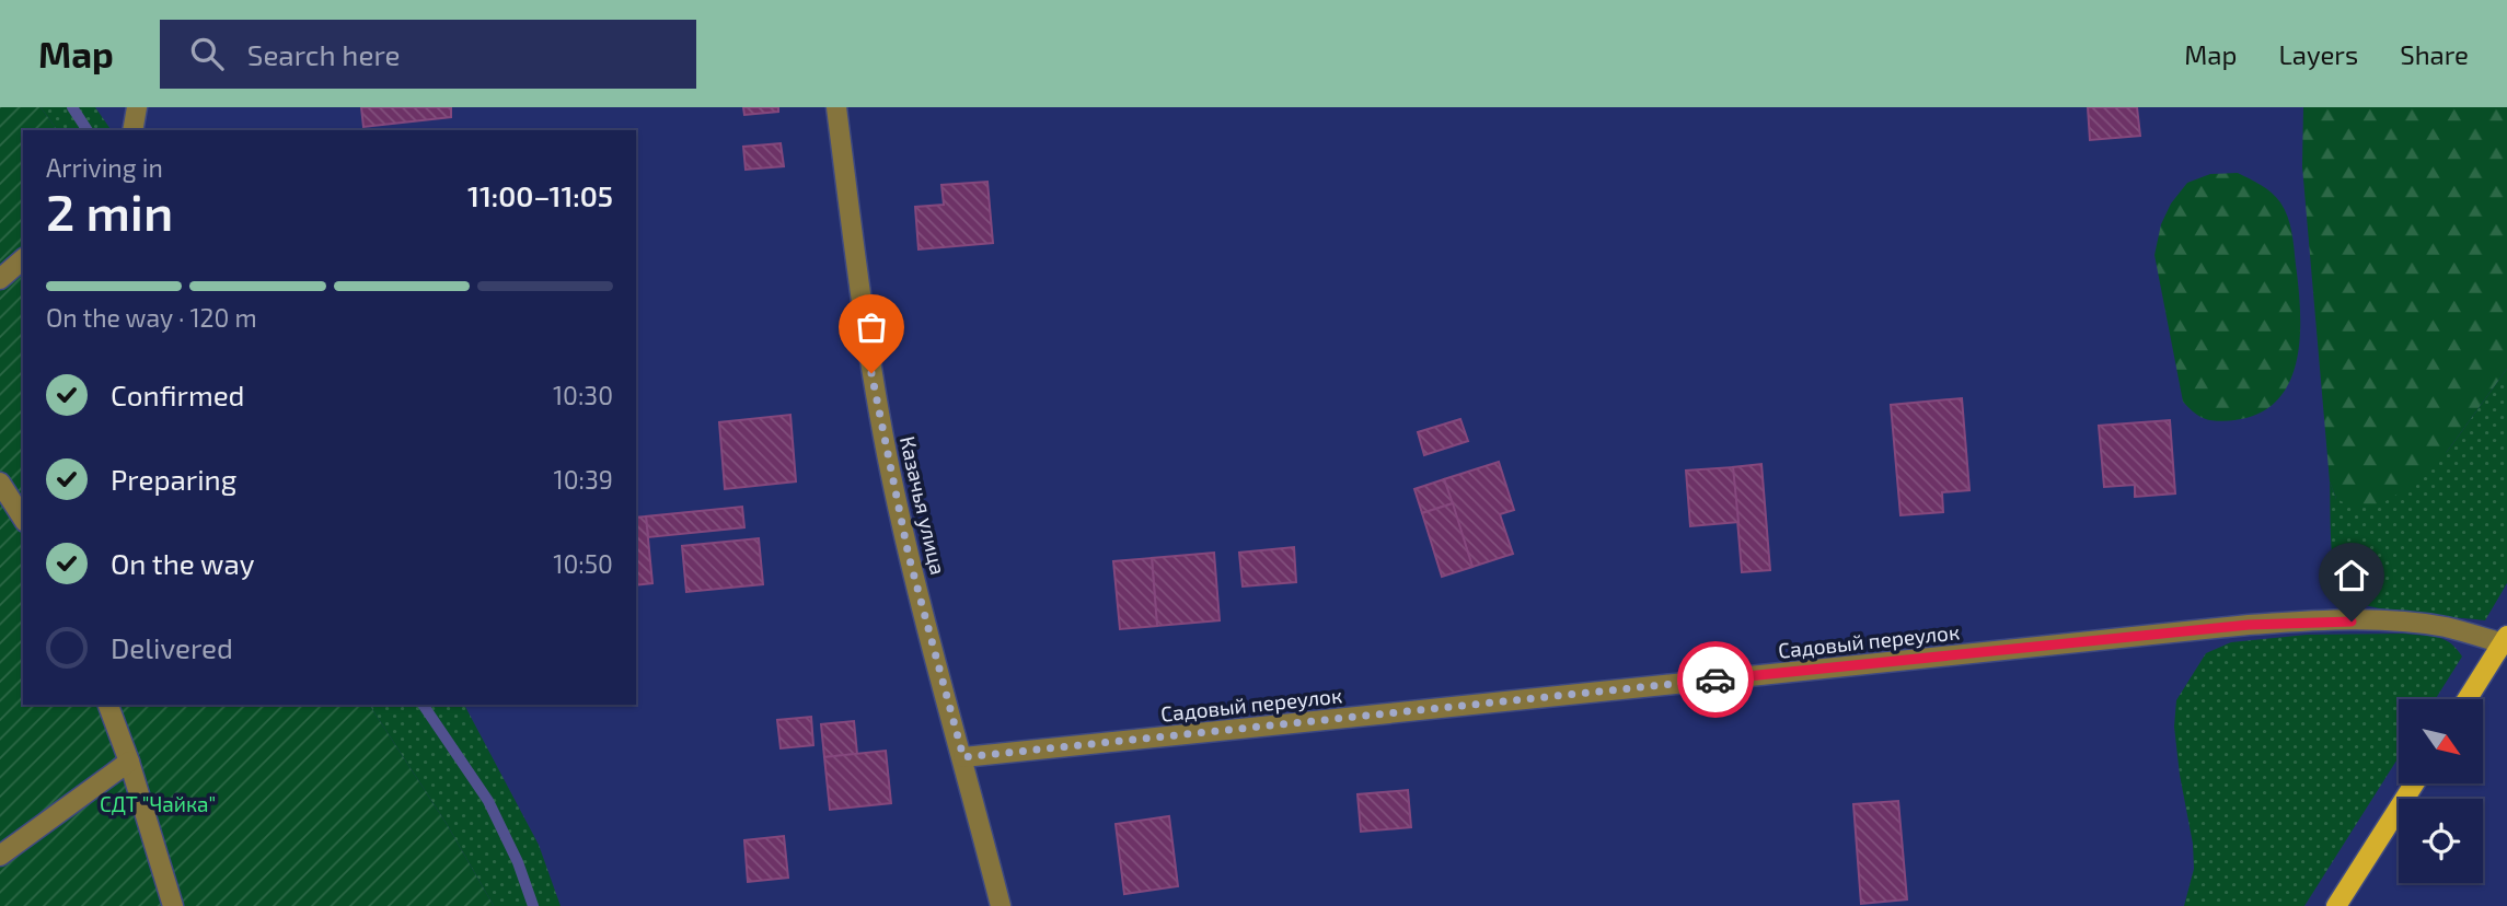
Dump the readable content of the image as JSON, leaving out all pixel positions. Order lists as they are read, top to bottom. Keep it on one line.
{"streets":{"street":["Казачья улица","Садовый переулок"]},"crossings":[["Казачья улица","Садовый переулок"]],"parks":["СДТ \"Чайка\""],"north":"bottom right","page":{"header":"Map","search":"Search here","nav":["Map","Layers","Share"],"heading":["2 min","Arriving in","11:00–11:05"],"bar":"On the way · 120 m","list":[["Confirmed","10:30"],["Preparing","10:39"],["On the way","10:50"],"Delivered"]}}
